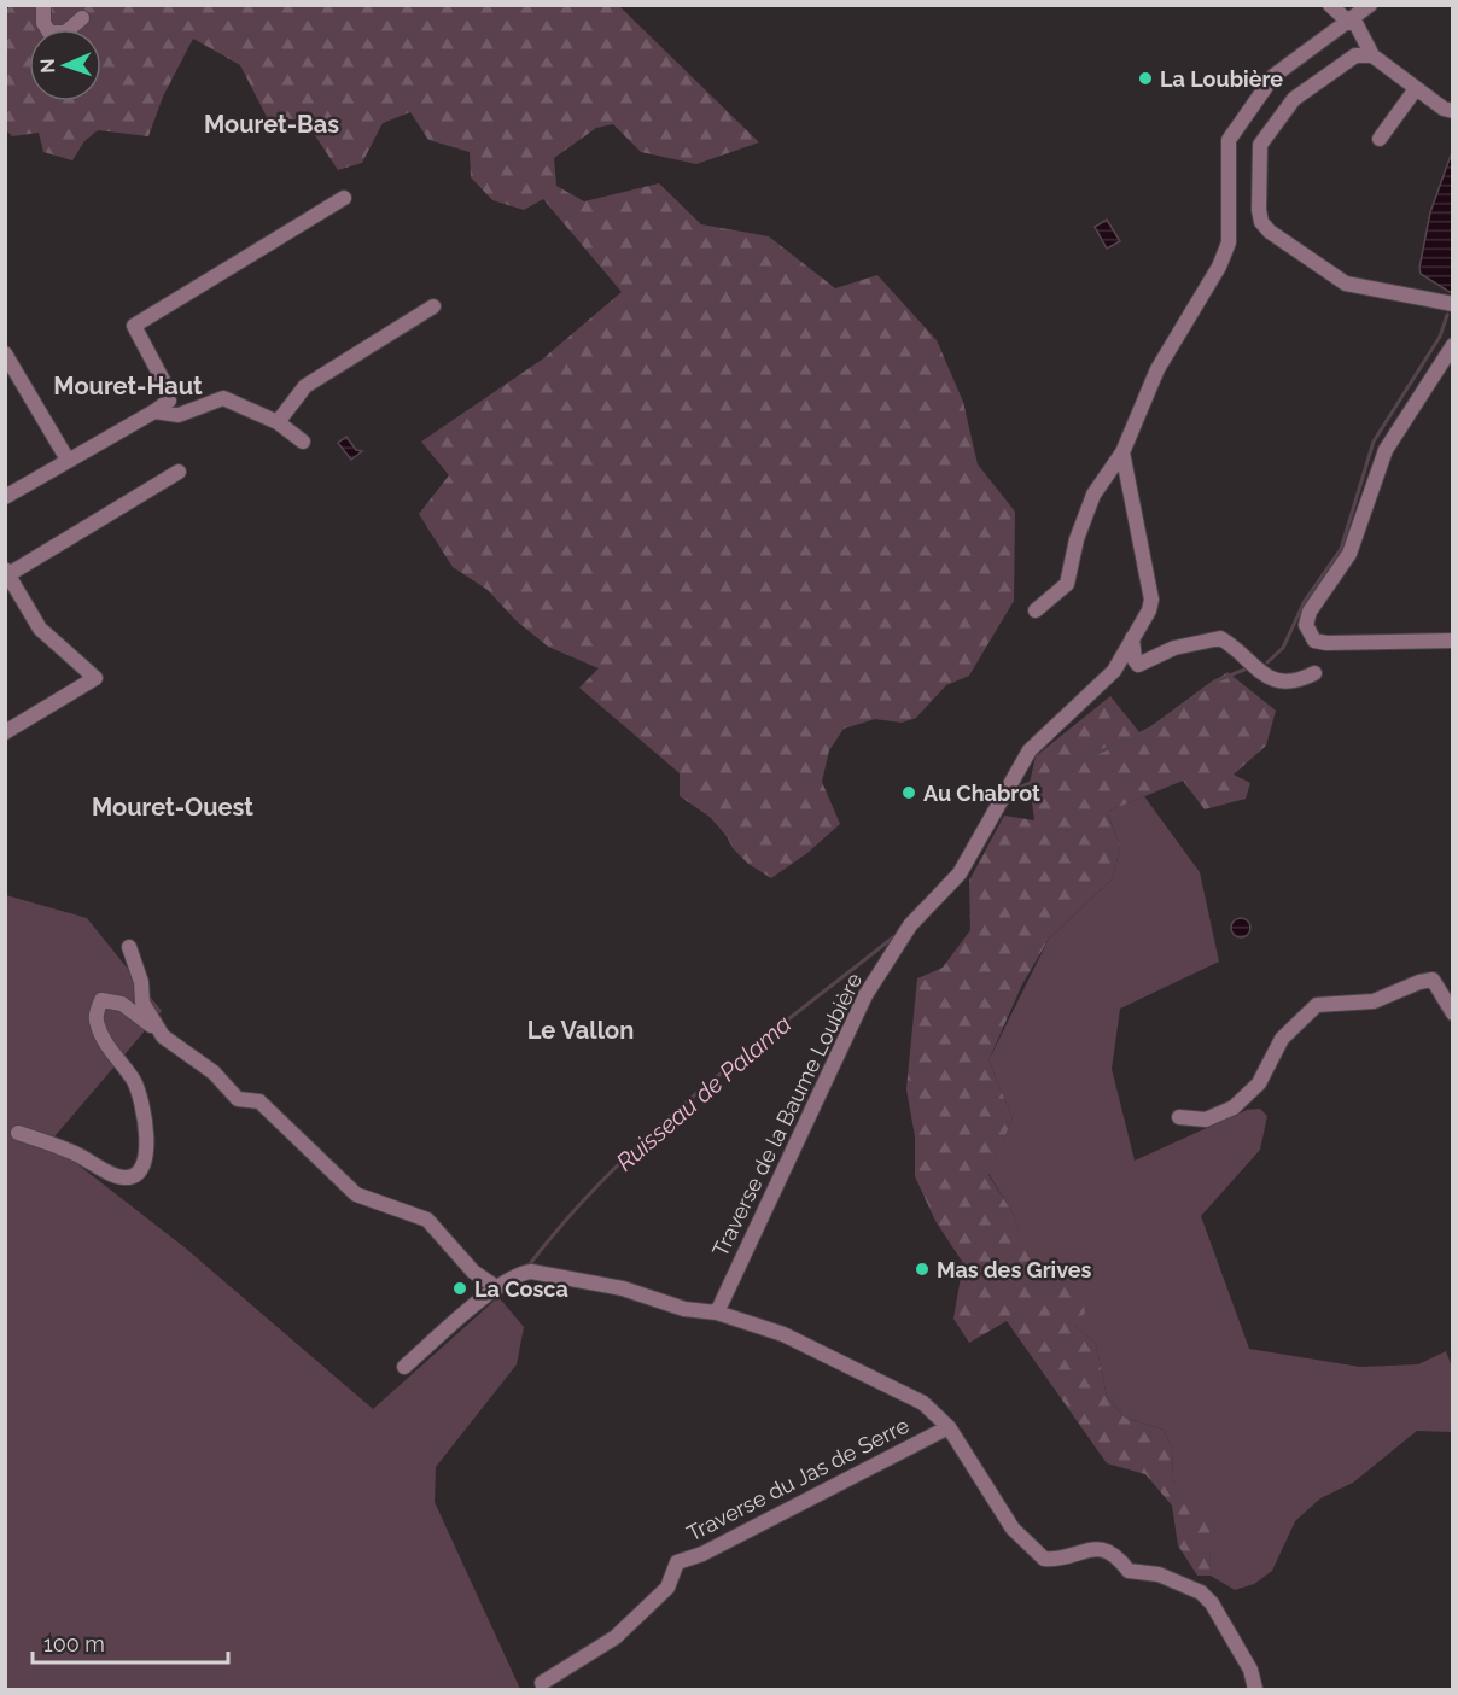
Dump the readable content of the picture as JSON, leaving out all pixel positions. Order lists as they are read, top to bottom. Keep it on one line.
{"streets":{"street":["Traverse de la Baume Loubière","Traverse du Jas de Serre"]},"districts":["Mouret-Bas","Mouret-Haut","Mouret-Ouest","Le Vallon"],"water":["Ruisseau de Palama"],"places":["La Loubière","Au Chabrot","Mas des Grives","La Cosca"],"scale_bar":"100 m","north":"left"}
